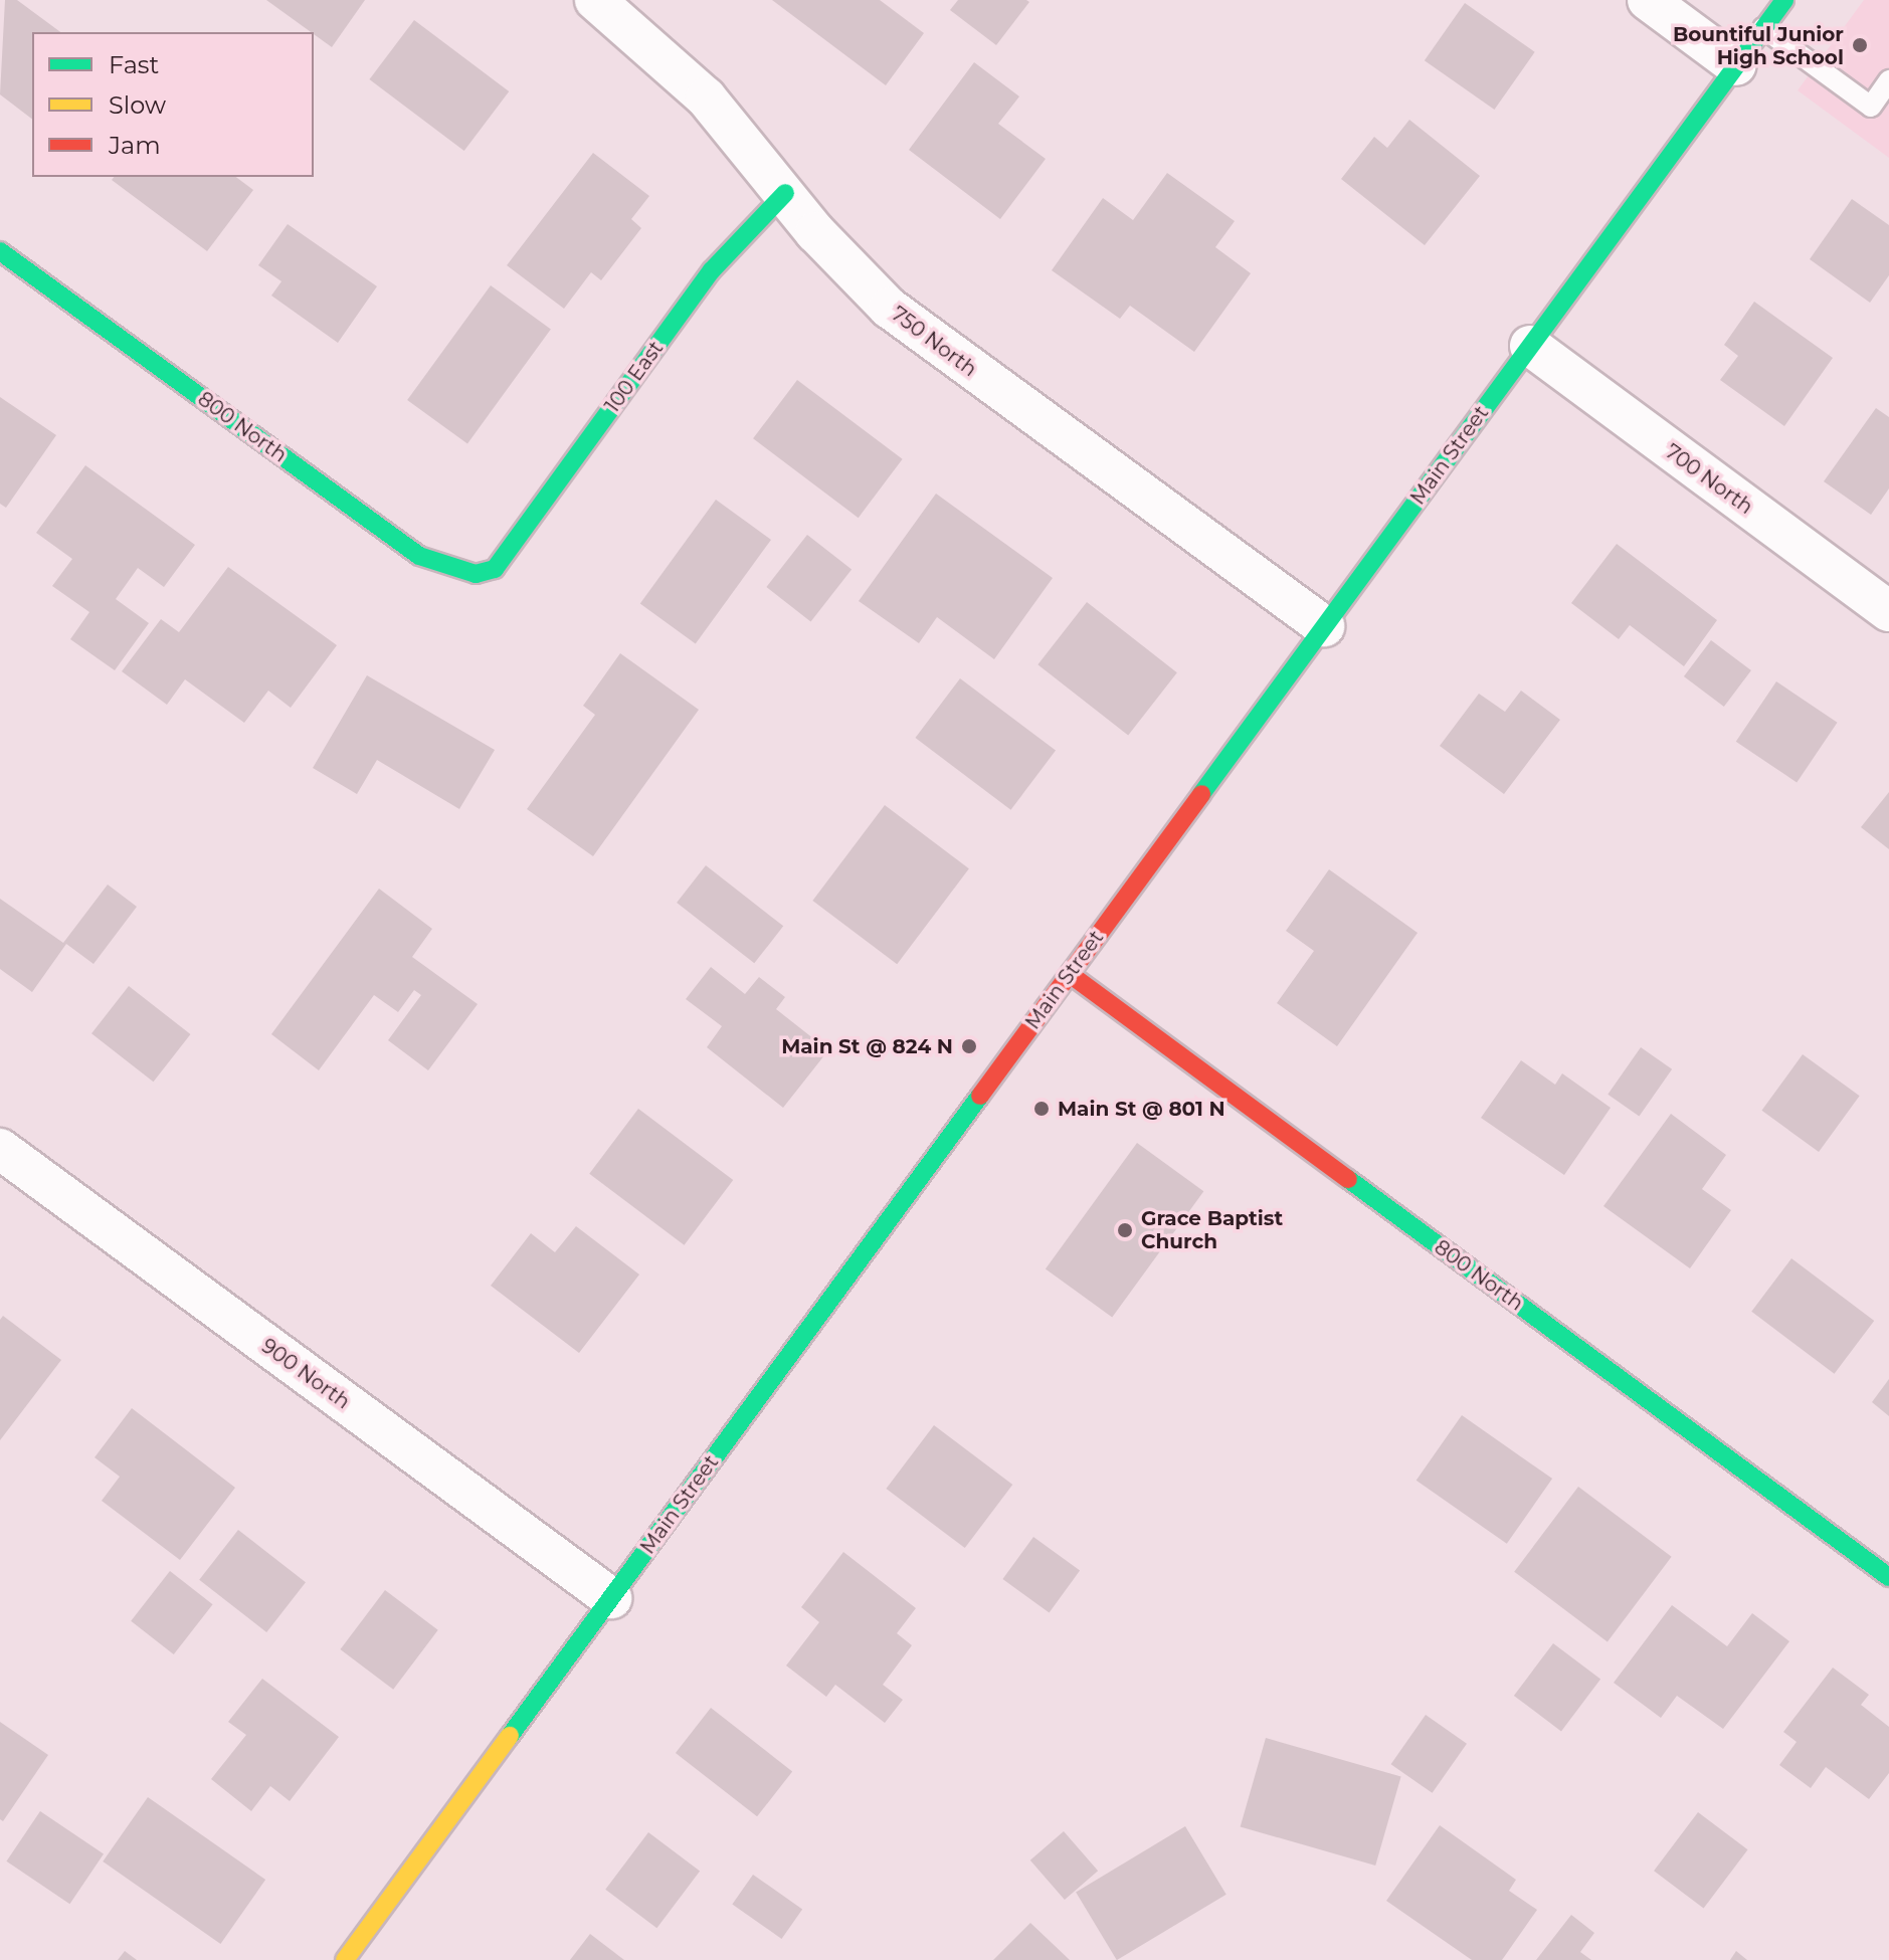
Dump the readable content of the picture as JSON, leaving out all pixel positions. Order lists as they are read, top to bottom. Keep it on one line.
{"streets":{"main road":["100 East","800 North","Main Street"],"street":["750 North","700 North","900 North"]},"crossings":[["750 North","100 East"],["750 North","Main Street"],["100 East","800 North"],["800 North","Main Street"],["Main Street","700 North"],["Main Street","900 North"]],"places":["Bountiful Junior High School","Main St @ 824 N","Main St @ 801 N","Grace Baptist Church"],"legend":["Fast","Slow","Jam"]}
